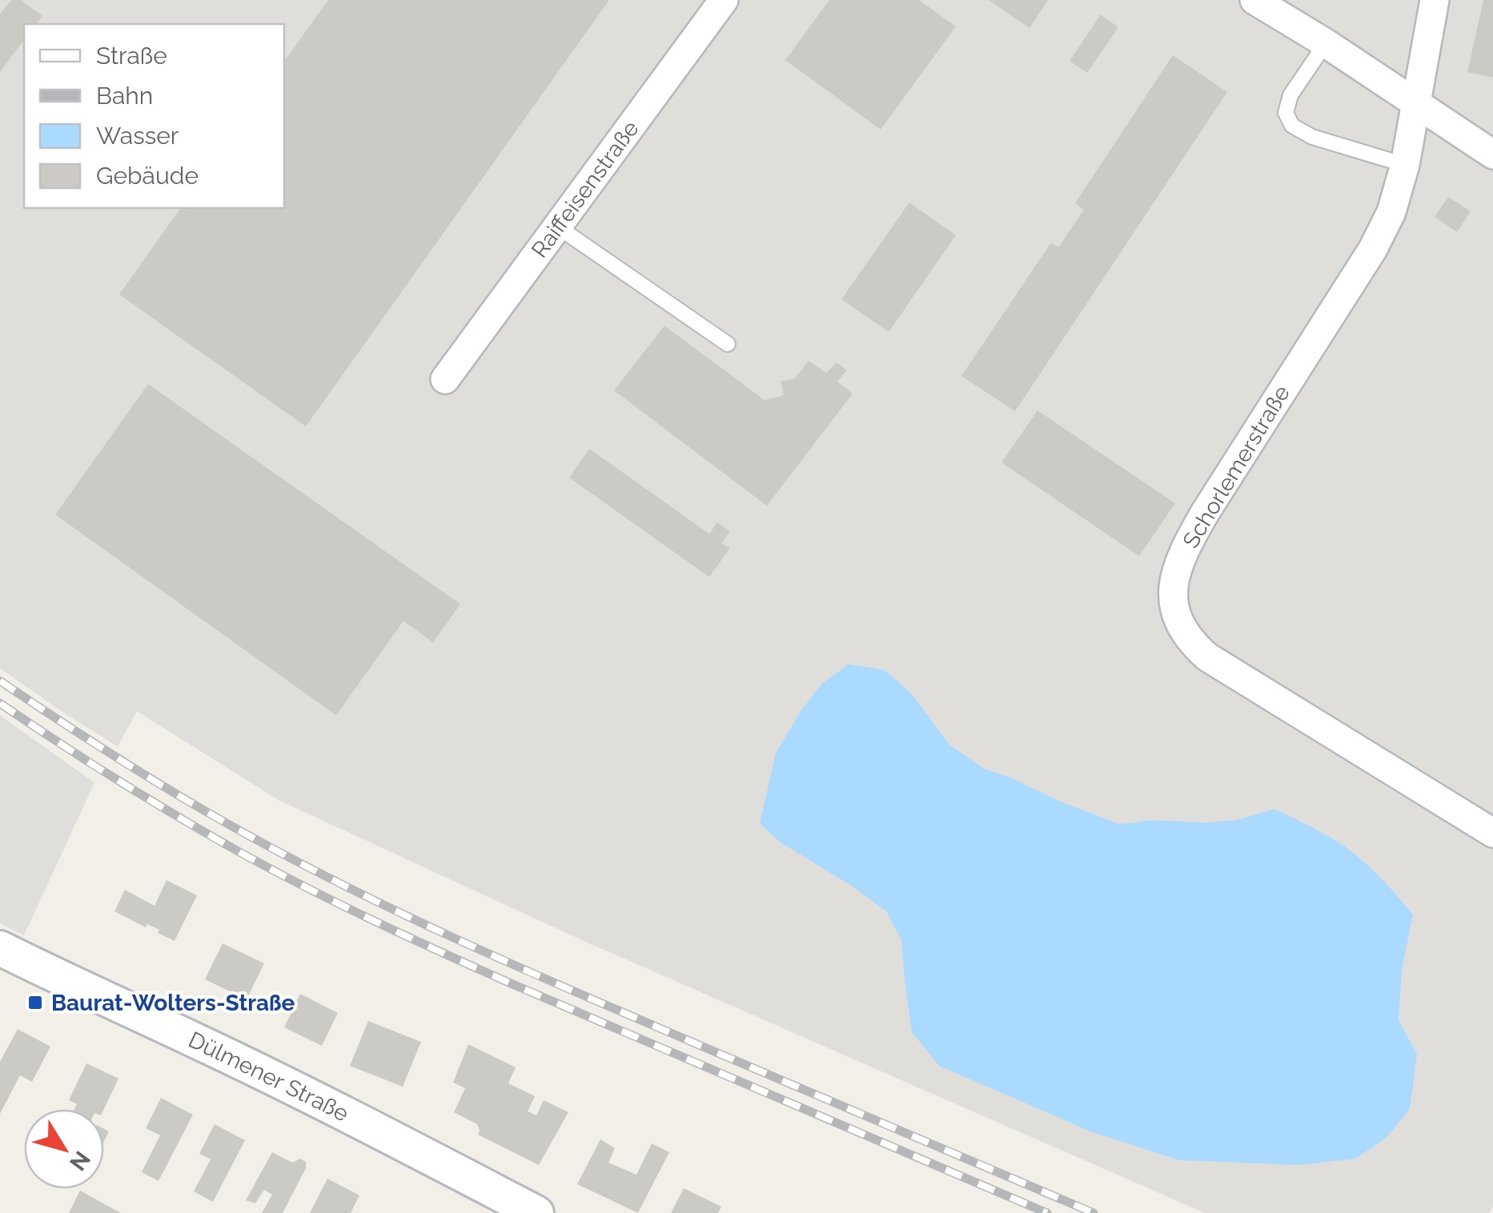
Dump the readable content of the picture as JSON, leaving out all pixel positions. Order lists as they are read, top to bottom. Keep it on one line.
{"streets":{"street":["Raiffeisenstraße","Schorlemerstraße","Dülmener Straße"]},"places":{"transit":["Baurat-Wolters-Straße"]},"legend":["Straße","Bahn","Wasser","Gebäude"],"north":"bottom right"}
